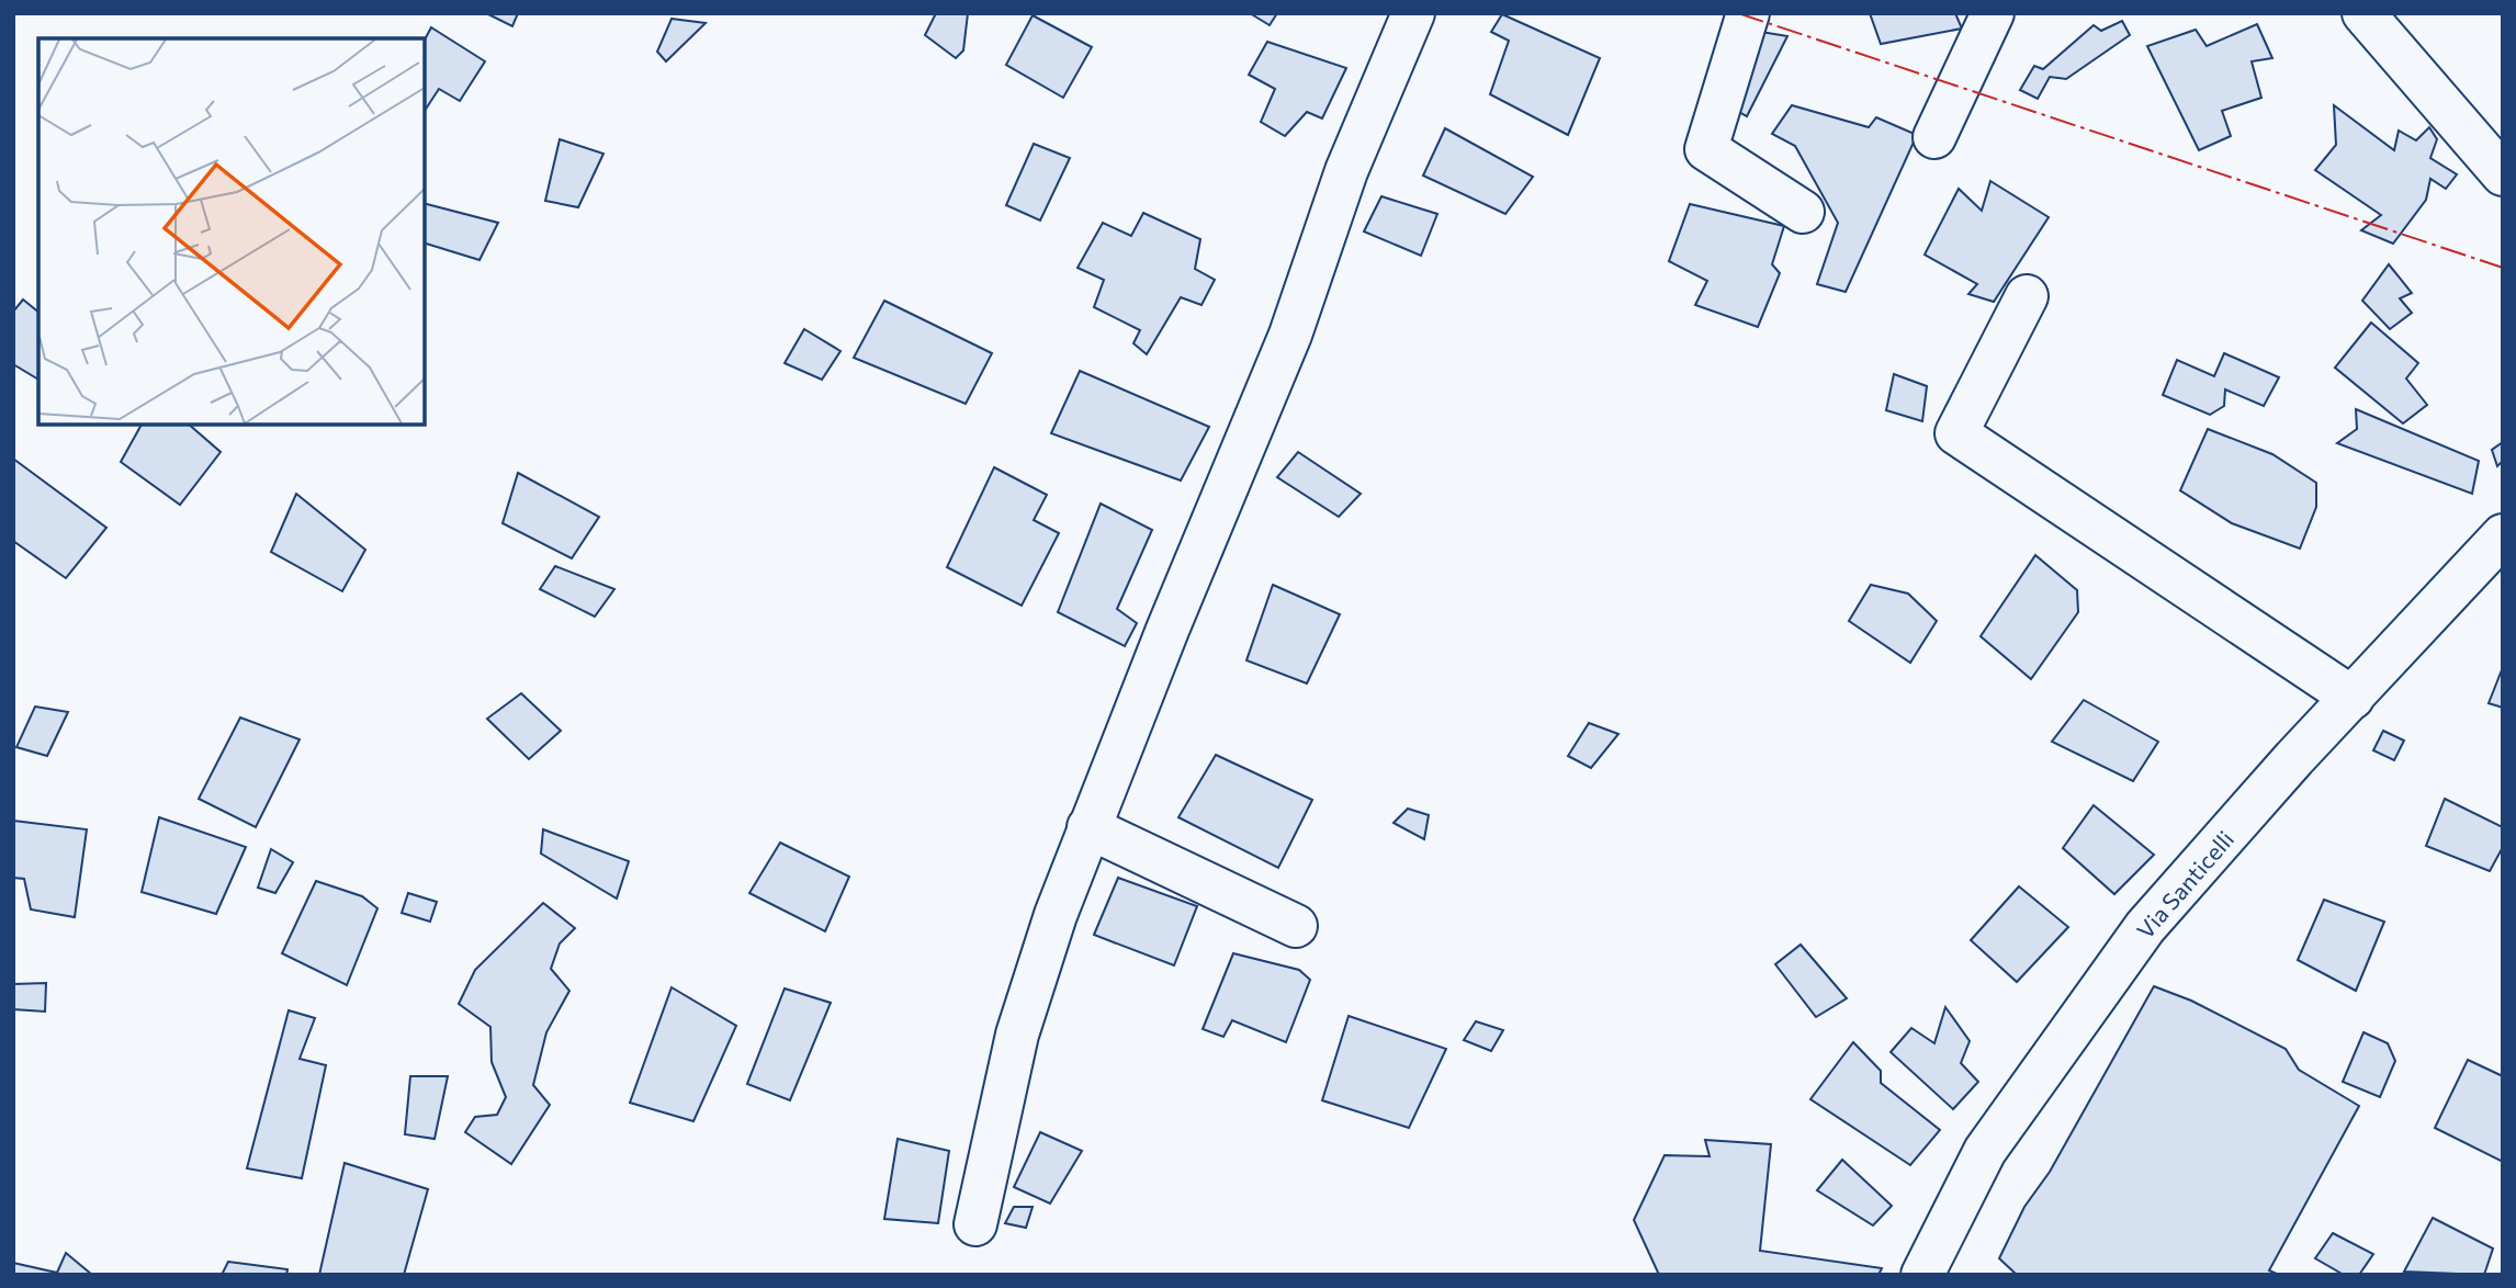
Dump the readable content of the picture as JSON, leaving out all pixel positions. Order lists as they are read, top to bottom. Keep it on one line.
{"streets":{"street":["Via Santicelli"]}}
